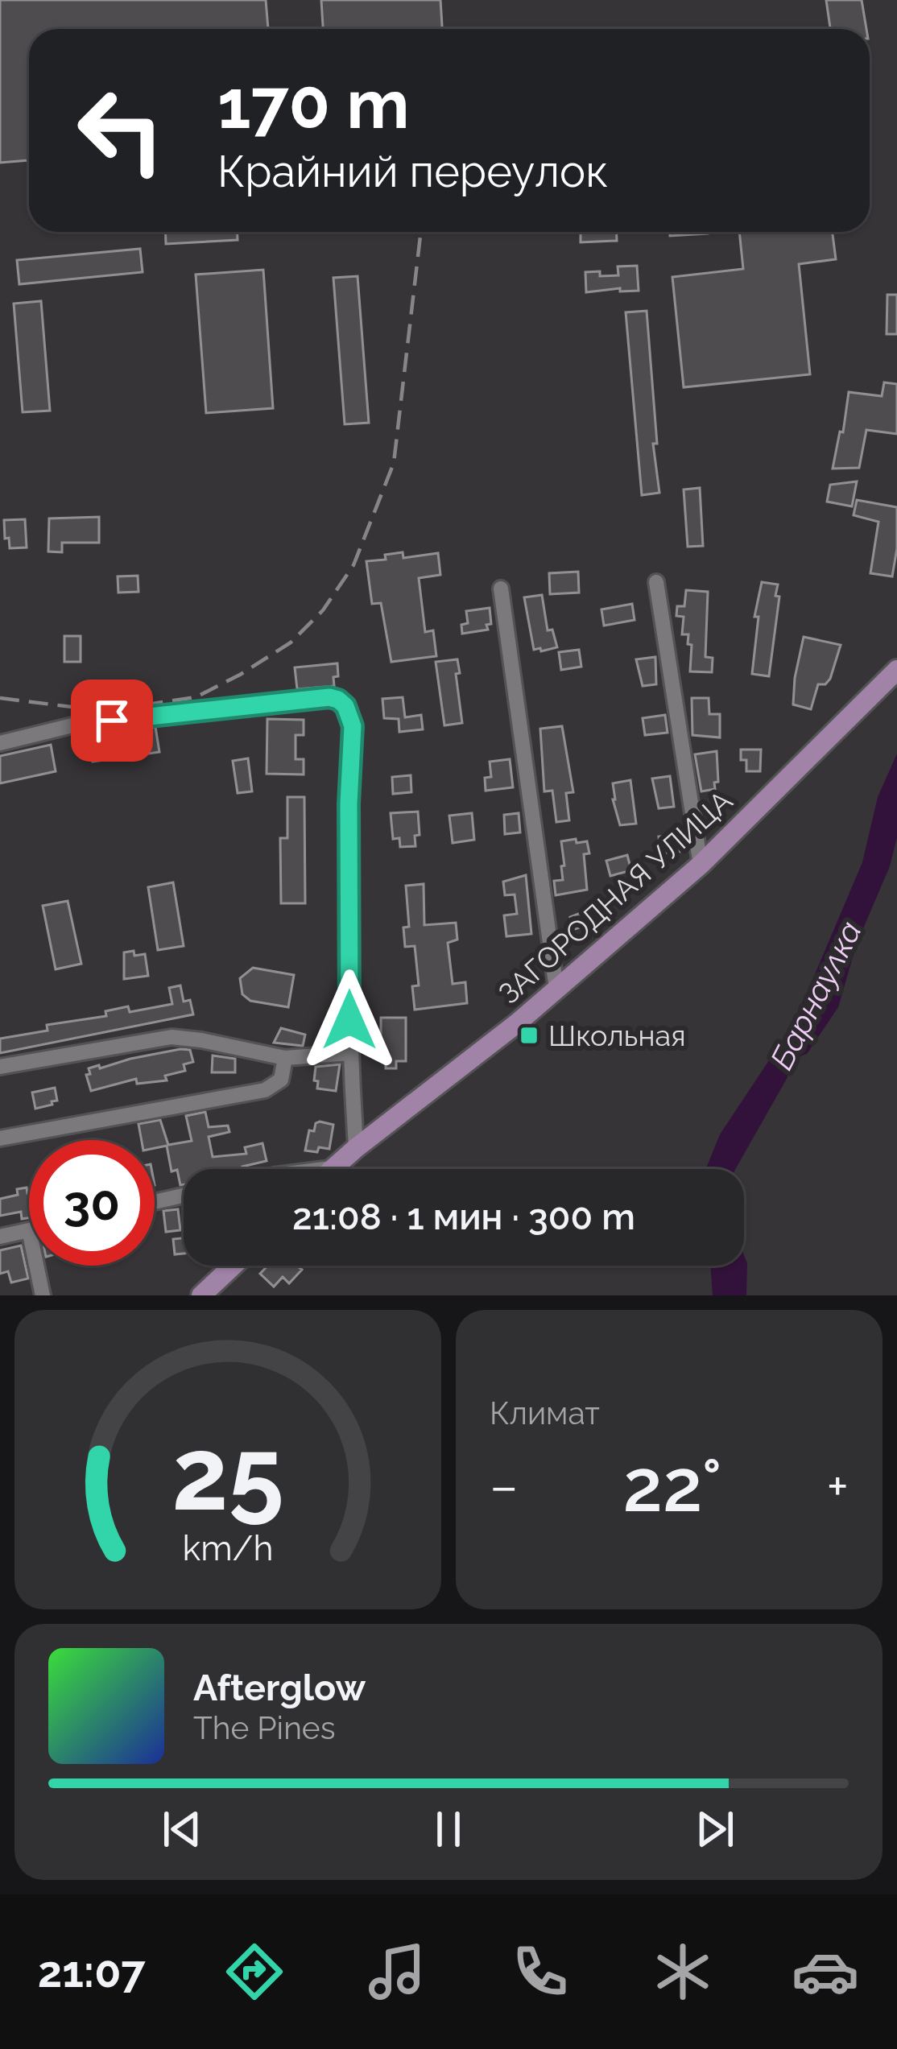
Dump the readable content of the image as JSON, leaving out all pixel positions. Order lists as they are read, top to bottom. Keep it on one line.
{"streets":{"main road":["ЗАГОРОДНАЯ УЛИЦА"]},"water":["Барнаулка"],"places":{"transit":["Школьная"]},"page":{"turn":["170 m","Крайний переулок"],"limit":"30","trip":"21:08 · 1 мин · 300 m","tile":"Климат","heat":["−","22°","+"],"song":["Afterglow","The Pines"],"tabs":"21:07","gauge":["25","km/h"]}}
